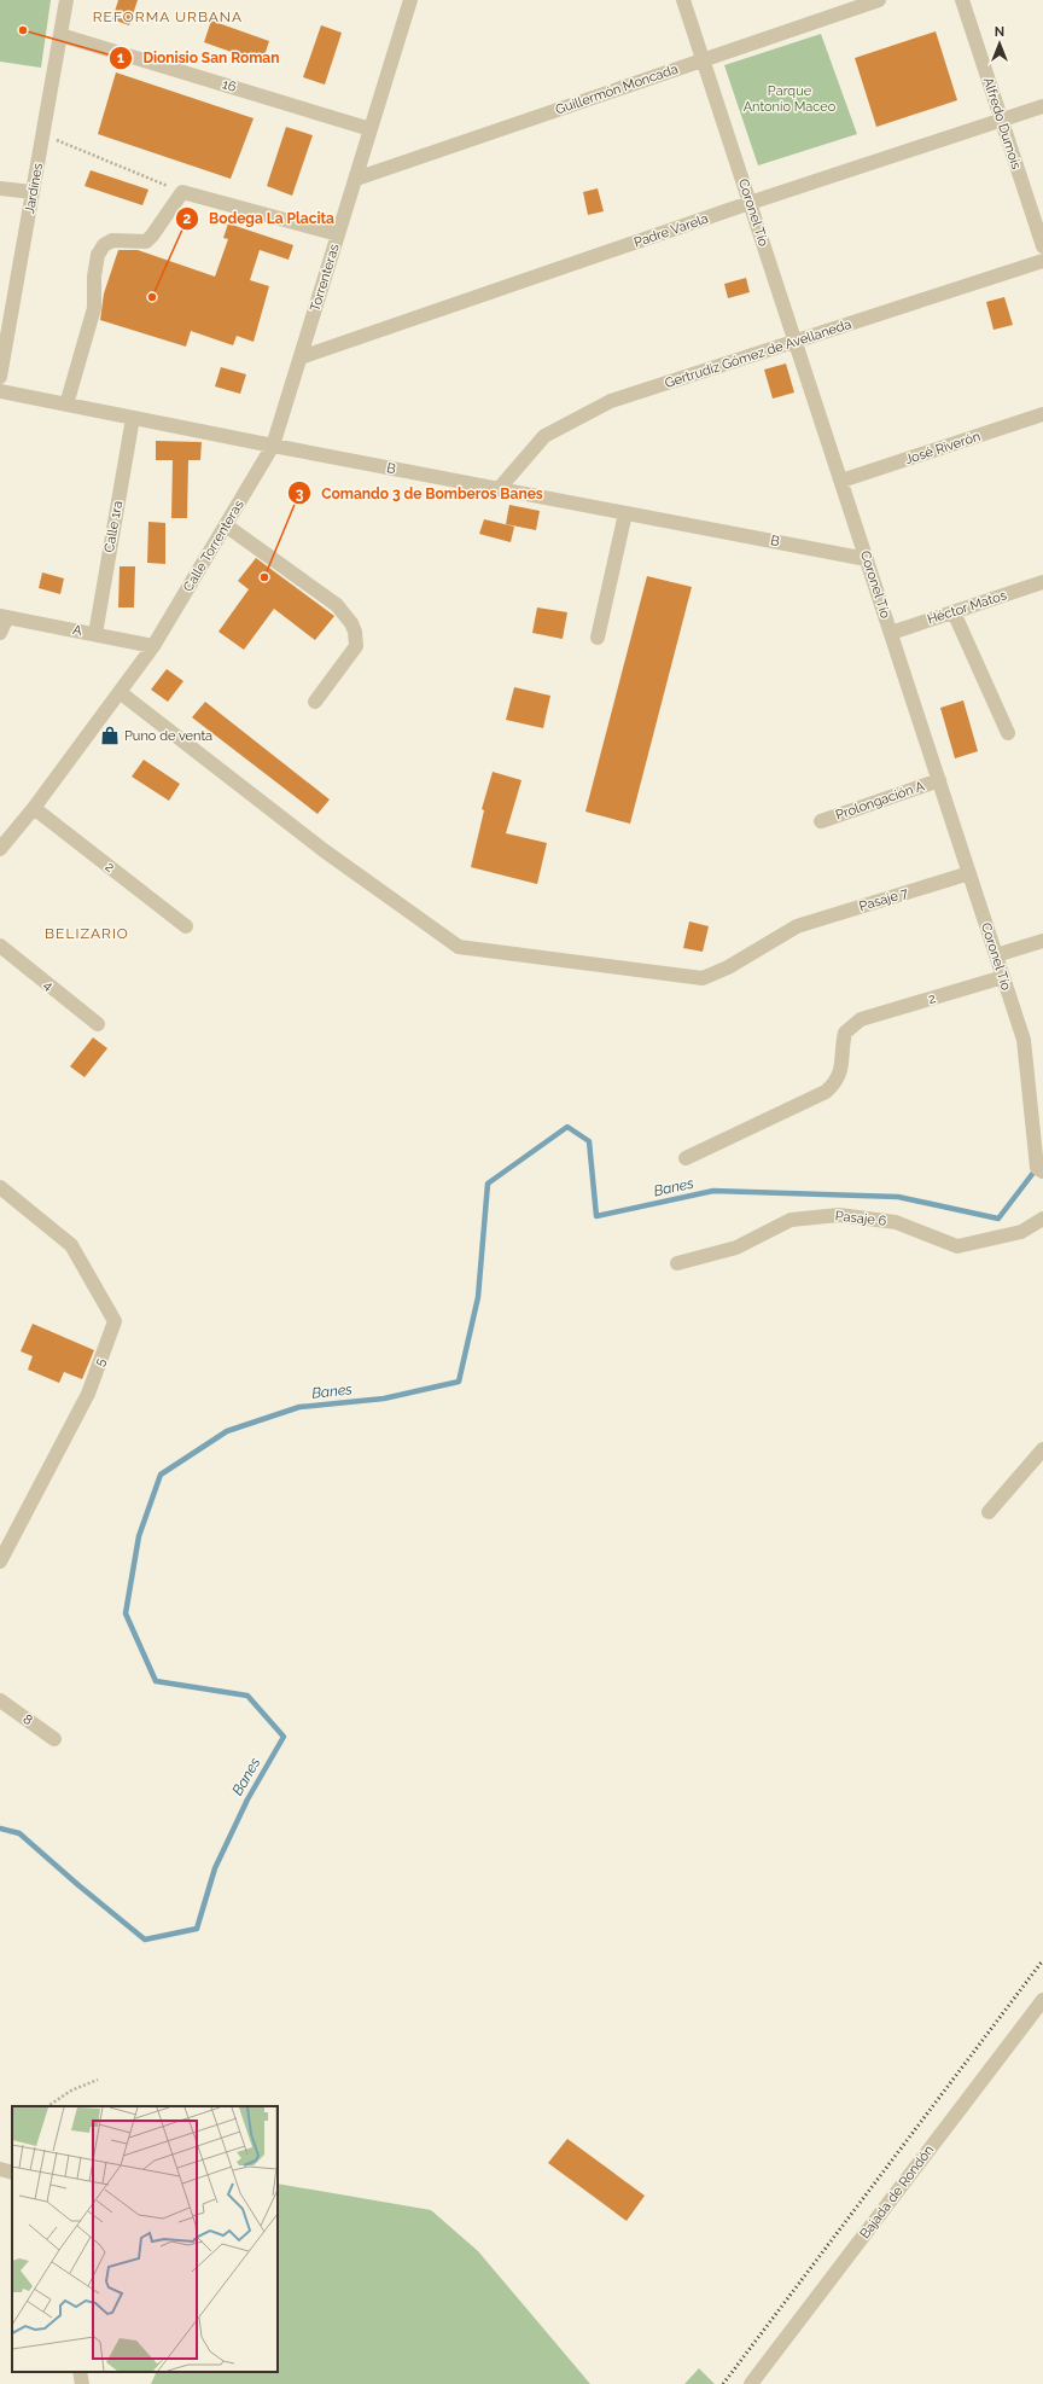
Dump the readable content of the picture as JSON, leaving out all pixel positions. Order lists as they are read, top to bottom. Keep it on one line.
{"streets":{"street":["16","Guillermón Moncada","Alfredo Dumois","Jardínes","Coronel Tío","Padre Varela","Torrenteras","Gertrudiz Gómez de Avellaneda","José Riverón","B","Calle 1ra","Calle Torrenteras","Héctor Matos","A","Prolongación A","2","Pasaje 7","4","Pasaje 6","5","8","Bajada de Rondón"]},"crossings":[["16","Jardínes"],["16","Torrenteras"],["Guillermón Moncada","Coronel Tío"],["Guillermón Moncada","Torrenteras"],["Alfredo Dumois","Padre Varela"],["Coronel Tío","Padre Varela"],["Coronel Tío","Gertrudiz Gómez de Avellaneda"],["Coronel Tío","José Riverón"],["Coronel Tío","B"],["Coronel Tío","Héctor Matos"],["Coronel Tío","Prolongación A"],["Coronel Tío","2"],["Coronel Tío","Pasaje 7"],["Padre Varela","Torrenteras"],["Torrenteras","B"],["Torrenteras","Calle Torrenteras"],["Gertrudiz Gómez de Avellaneda","B"],["B","Calle 1ra"],["B","Calle Torrenteras"],["Calle 1ra","A"],["Calle Torrenteras","A"],["Calle Torrenteras","2"],["Calle Torrenteras","Pasaje 7"]],"districts":["REFORMA URBANA","BELIZARIO"],"water":["Banes"],"parks":["Parque Antonio Maceo"],"places":{"other":["Dionisio San Roman","Bodega La Placita","Comando 3 de Bomberos Banes"],"shop":["Puno de venta"]},"north":"top"}
